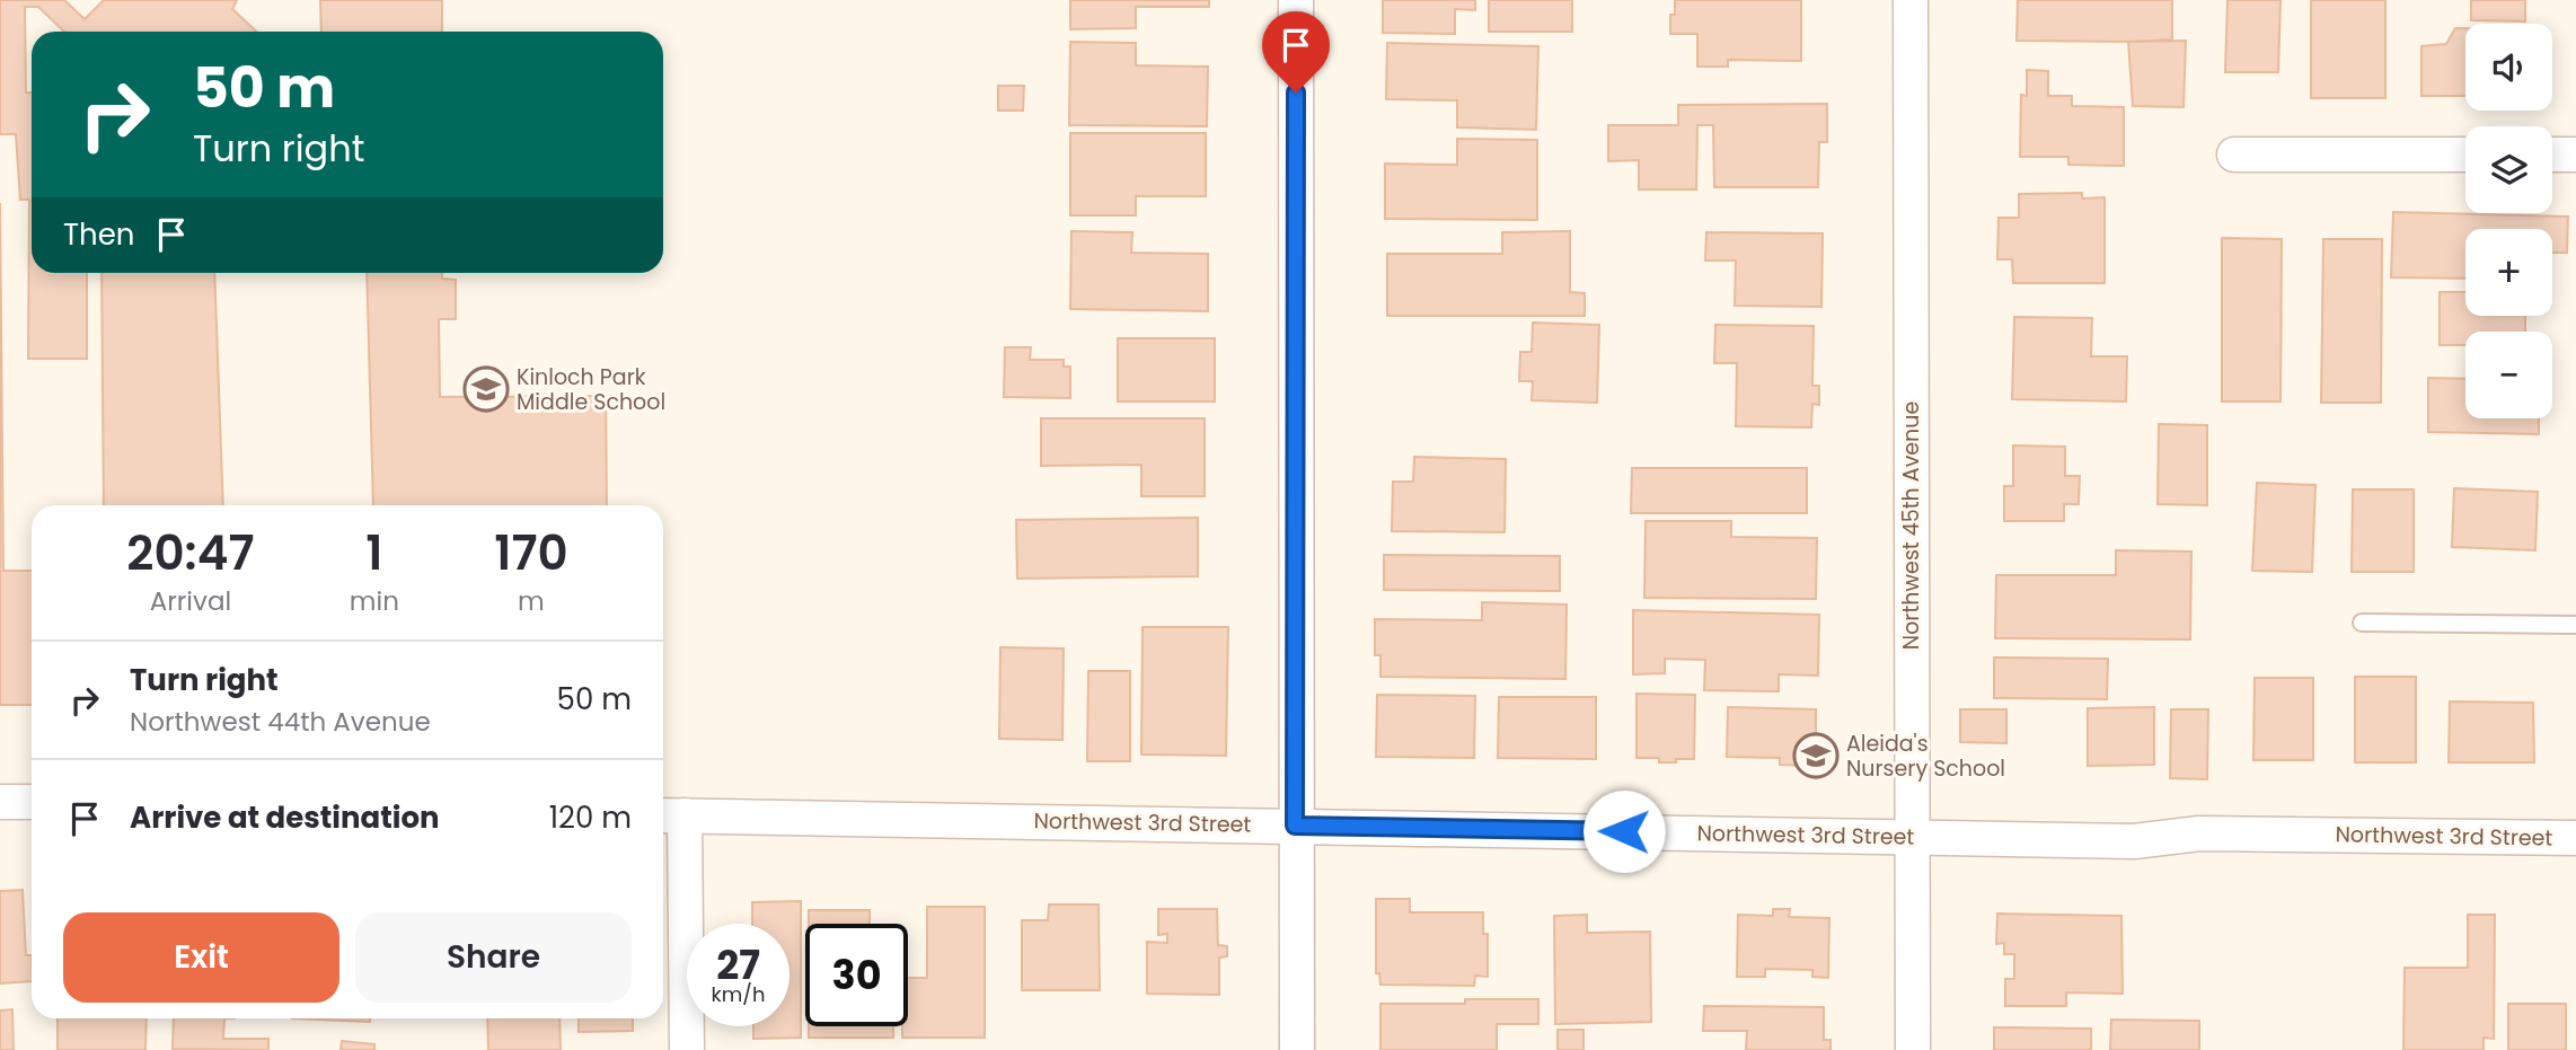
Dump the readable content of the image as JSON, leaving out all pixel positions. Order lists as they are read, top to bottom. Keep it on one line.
{"streets":{"street":["Northwest 45th Avenue","Northwest 3rd Street"]},"crossings":[["Northwest 45th Avenue","Northwest 3rd Street"]],"places":{"school or university":["Kinloch Park Middle School","Aleida's Nursery School"]},"page":{"map_buttons":["+","−"],"turn":["50 m","Turn right"],"then":"Then","eta":["20:47","Arrival","1","min","170","m"],"list":[{"name":"Turn right","note":"Northwest 44th Avenue","value":"50 m"},{"name":"Arrive at destination","value":"120 m"}],"buttons":["Exit","Share"],"speed":"27 km/h","limit":"30"}}
